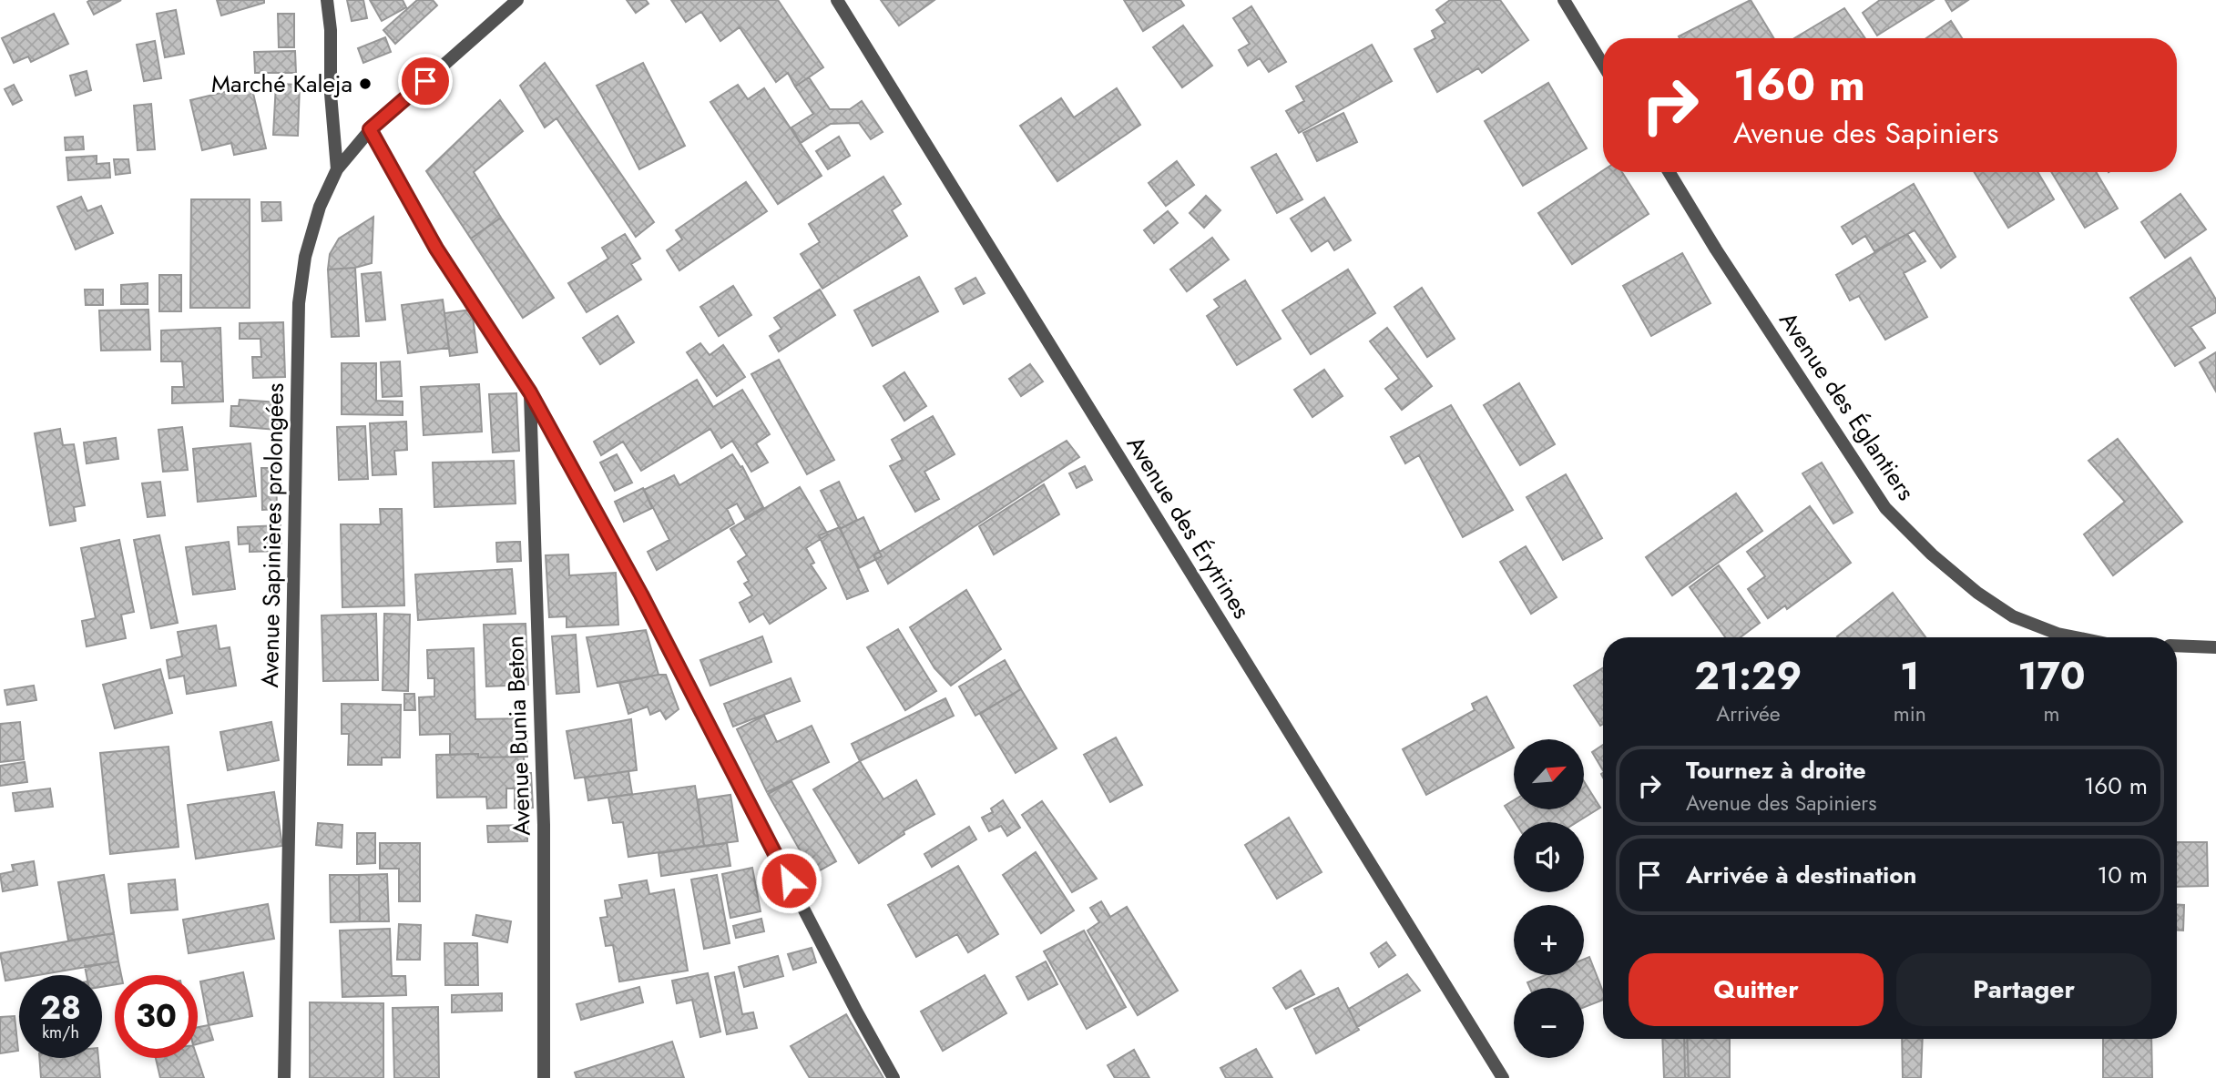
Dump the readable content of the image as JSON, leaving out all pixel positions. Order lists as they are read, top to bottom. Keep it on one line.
{"streets":{"street":["Avenue des Églantiers","Avenue des Érytrines","Avenue Sapinières prolongées","Avenue Bunia Beton"]},"places":["Marché Kaleja"],"north":"top right","page":{"turn":["160 m","Avenue des Sapiniers"],"eta":["21:29","Arrivée","1","min","170","m"],"map_buttons":["+","−"],"list":[{"name":"Tournez à droite","note":"Avenue des Sapiniers","value":"160 m"},{"name":"Arrivée à destination","value":"10 m"}],"buttons":["Quitter","Partager"],"speed":"28 km/h","limit":"30"}}
